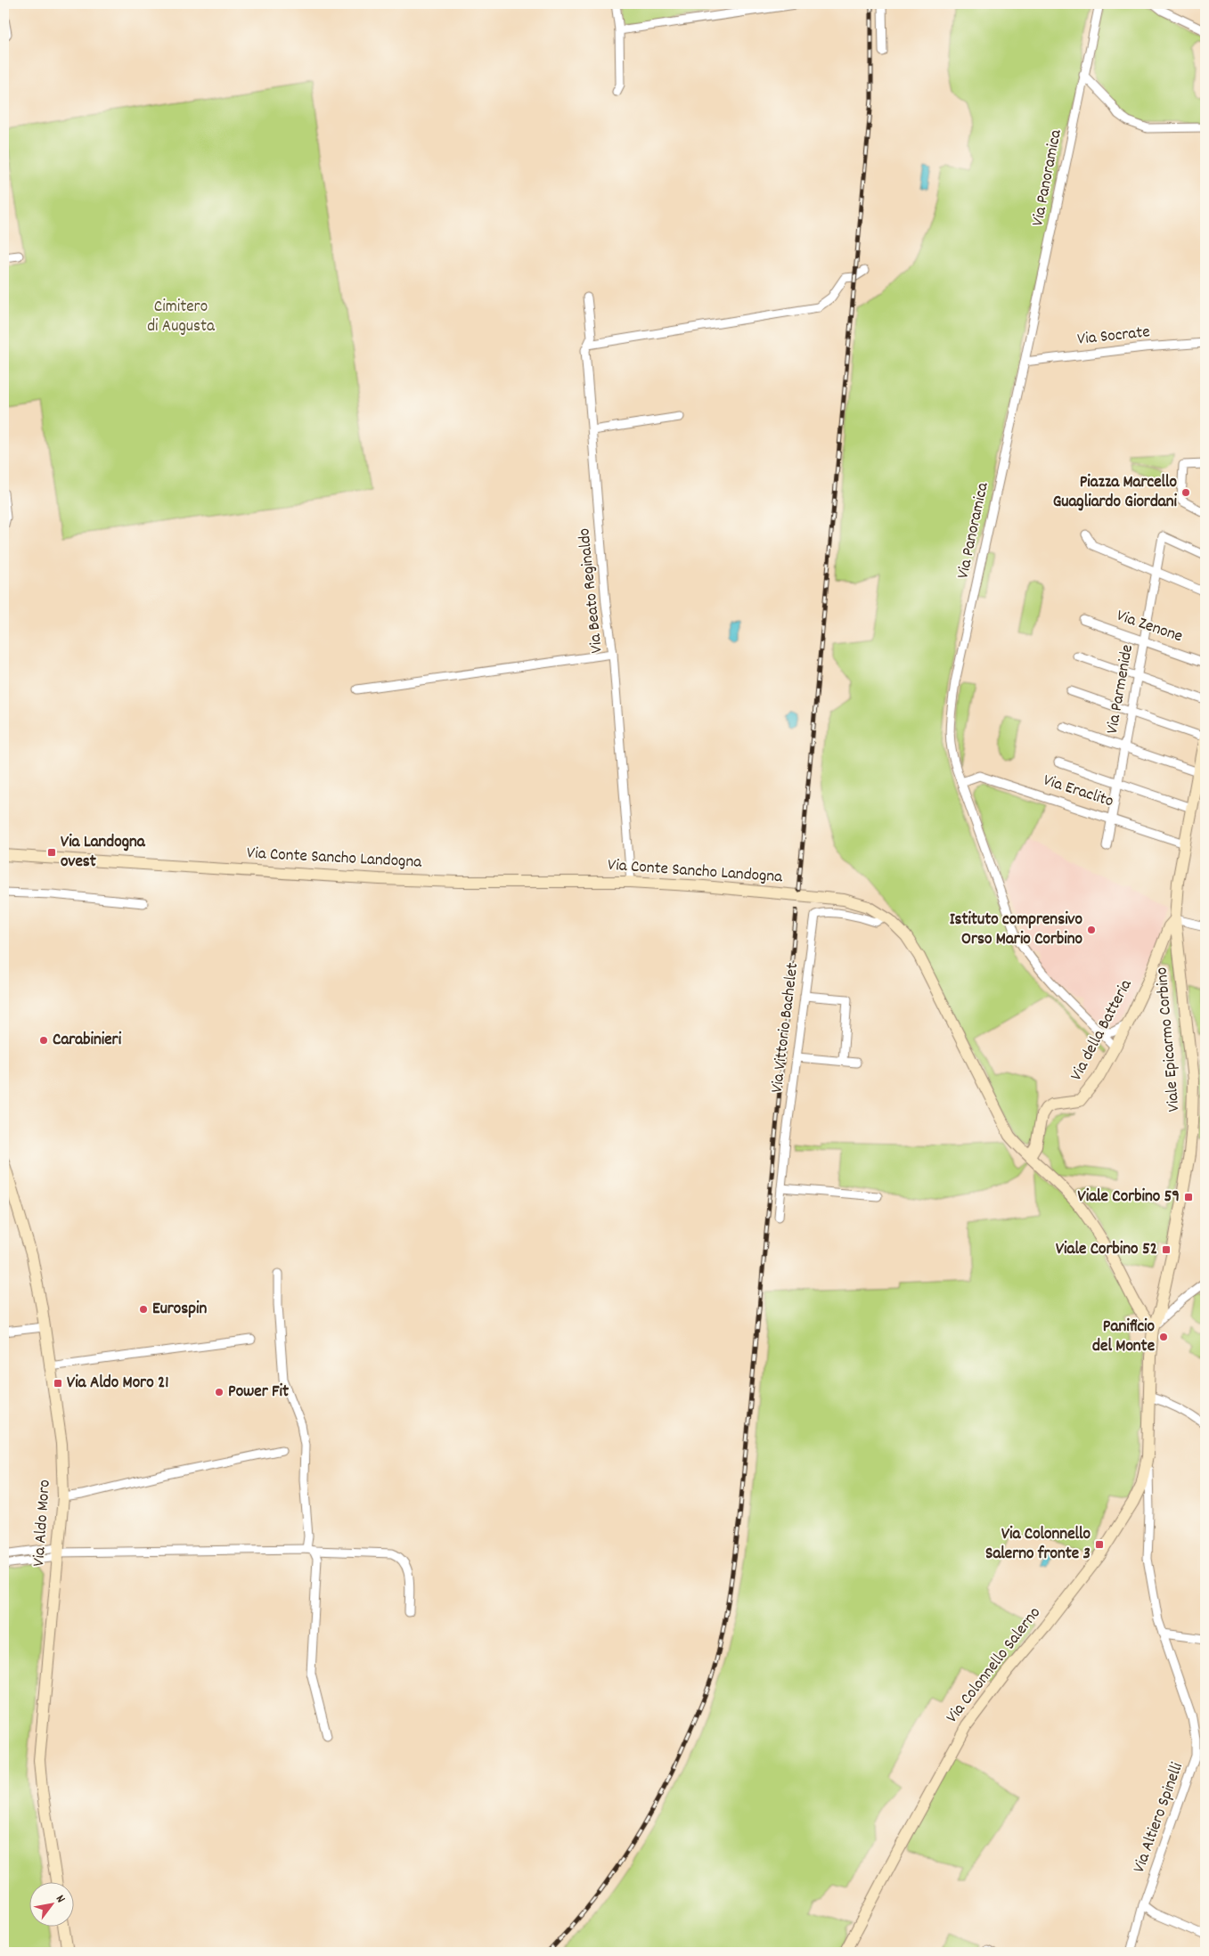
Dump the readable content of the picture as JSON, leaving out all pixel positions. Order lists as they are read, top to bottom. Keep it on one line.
{"streets":{"main road":["Via Conte Sancho Landogna","Via della Batteria","Viale Epicarmo Corbino","Via Aldo Moro","Via Colonnello Salerno"],"street":["Via Panoramica","Via Socrate","Via Beato Reginaldo","Via Zenone","Via Parmenide","Via Eraclito","Via Vittorio Bachelet","Via Altiero Spinelli"]},"crossings":[["Via Panoramica","Via Socrate"],["Via Panoramica","Via Eraclito"],["Via Panoramica","Via della Batteria"],["Via Beato Reginaldo","Via Conte Sancho Landogna"],["Via Zenone","Via Parmenide"],["Via Parmenide","Via Eraclito"],["Via Eraclito","Viale Epicarmo Corbino"],["Via Conte Sancho Landogna","Via Vittorio Bachelet"],["Via Conte Sancho Landogna","Via della Batteria"],["Via Conte Sancho Landogna","Viale Epicarmo Corbino"],["Via della Batteria","Viale Epicarmo Corbino"],["Viale Epicarmo Corbino","Via Colonnello Salerno"],["Via Colonnello Salerno","Via Altiero Spinelli"]],"parks":["Cimitero di Augusta"],"places":{"other":["Piazza Marcello Guagliardo Giordani","Istituto comprensivo Orso Mario Corbino","Carabinieri","Eurospin","Panificio del Monte","Power Fit"],"transit":["Via Landogna ovest","Viale Corbino 59","Viale Corbino 52","Via Aldo Moro 21","Via Colonnello Salerno fronte 3"]},"north":"top right"}
